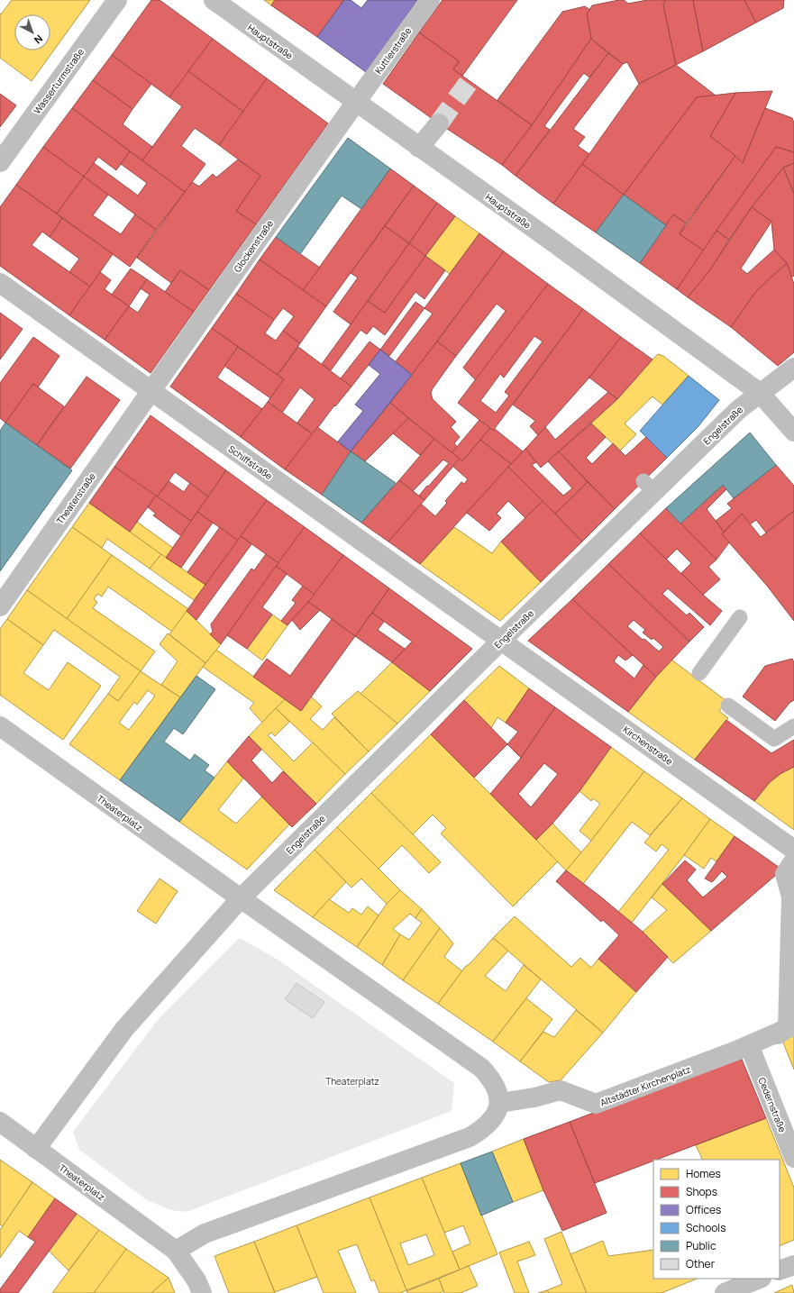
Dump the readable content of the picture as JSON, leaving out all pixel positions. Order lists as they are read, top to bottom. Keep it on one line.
{"streets":{"street":["Hauptstraße","Kuttlerstraße","Wasserturmstraße","Glockenstraße","Engelstraße","Schiffstraße","Theaterstraße","Kirchenstraße","Theaterplatz","Altstädter Kirchenplatz","Cedernstraße"]},"crossings":[["Hauptstraße","Kuttlerstraße"],["Hauptstraße","Glockenstraße"],["Hauptstraße","Engelstraße"],["Kuttlerstraße","Glockenstraße"],["Glockenstraße","Schiffstraße"],["Glockenstraße","Theaterstraße"],["Engelstraße","Schiffstraße"],["Engelstraße","Kirchenstraße"],["Engelstraße","Theaterplatz"],["Schiffstraße","Theaterstraße"],["Schiffstraße","Kirchenstraße"],["Theaterplatz","Altstädter Kirchenplatz"],["Altstädter Kirchenplatz","Cedernstraße"]],"parks":["Theaterplatz"],"legend":["Homes","Shops","Offices","Schools","Public","Other"],"north":"bottom right"}
